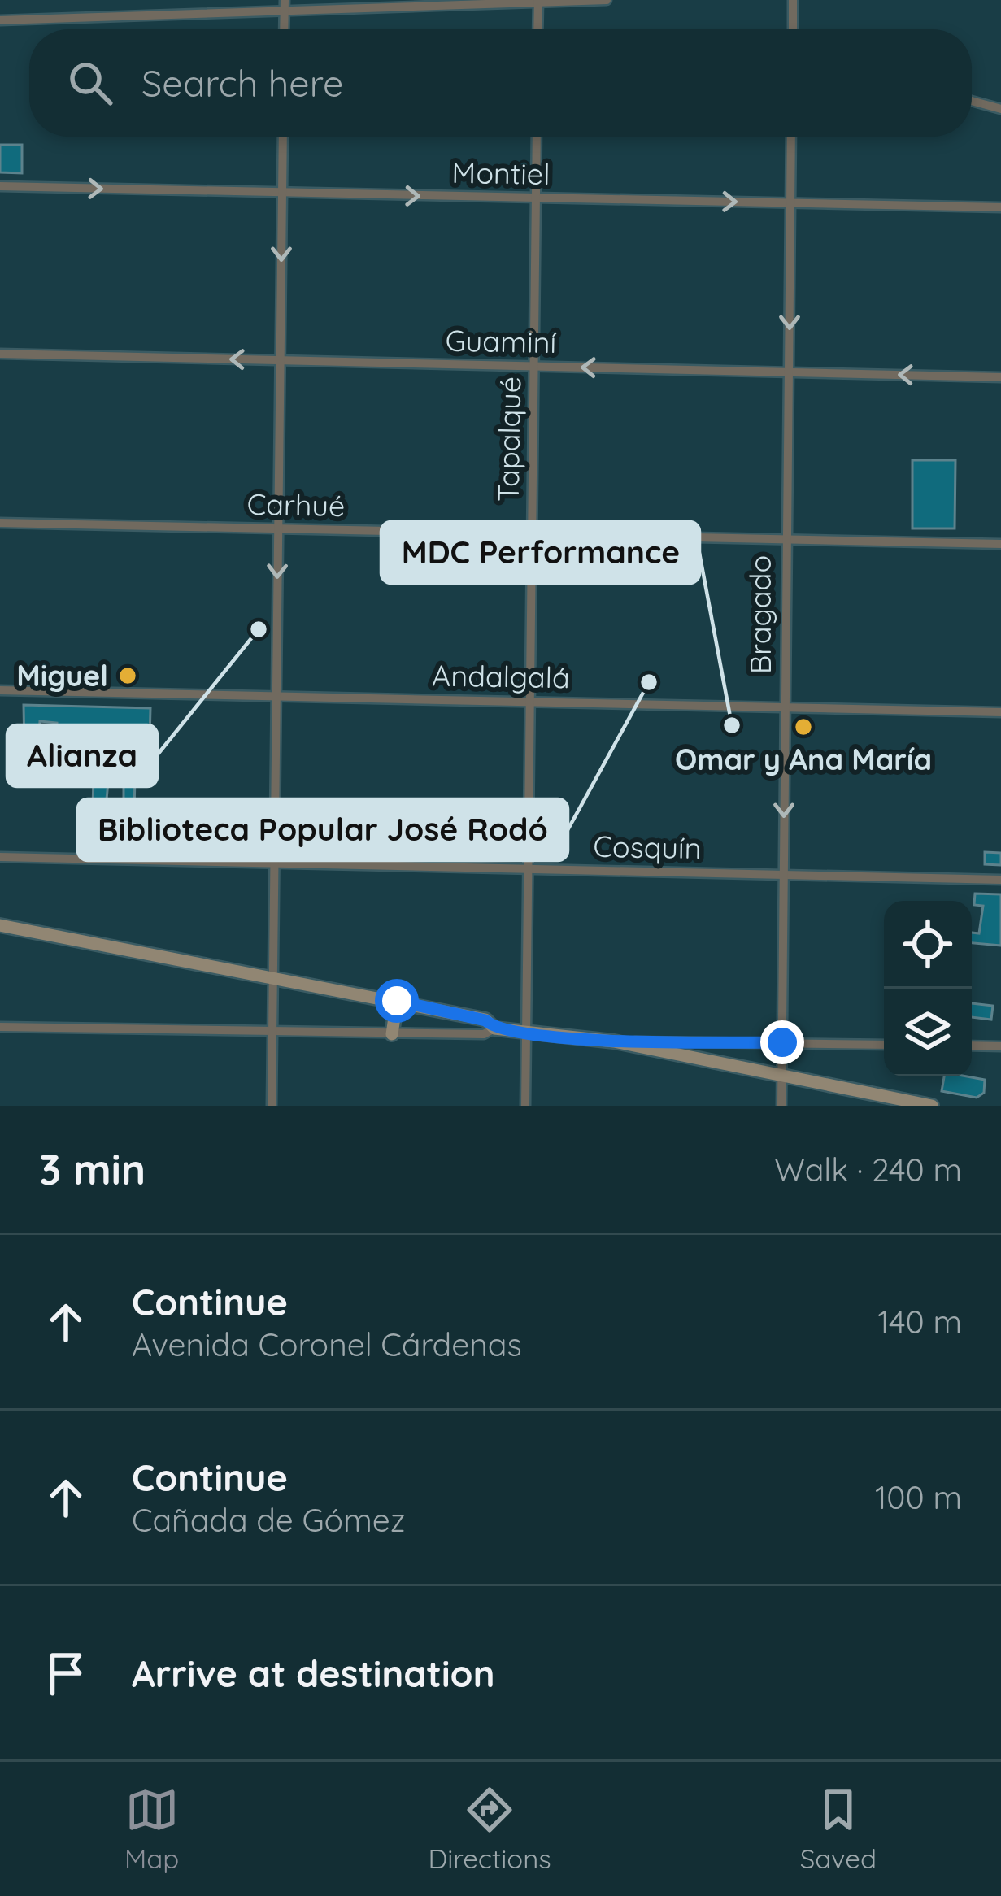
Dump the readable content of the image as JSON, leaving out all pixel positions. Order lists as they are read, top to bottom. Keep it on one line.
{"streets":{"street":["Montiel","Guaminí","Tapalqué","Carhué","Bragado","Andalgalá","Cosquín"]},"crossings":[["Montiel","Tapalqué"],["Montiel","Bragado"],["Guaminí","Tapalqué"],["Guaminí","Bragado"],["Tapalqué","Carhué"],["Tapalqué","Andalgalá"],["Tapalqué","Cosquín"],["Carhué","Bragado"],["Bragado","Andalgalá"],["Bragado","Cosquín"]],"one_way":["Montiel","Guaminí"],"places":["Alianza","Miguel","Biblioteca Popular José Rodó","MDC Performance","Omar y Ana María"],"page":{"search":"Search here","heading":["3 min","Walk · 240 m"],"list":[["Continue","Avenida Coronel Cárdenas","140 m"],["Continue","Cañada de Gómez","100 m"],"Arrive at destination"],"nav":["Map","Directions","Saved"]}}
